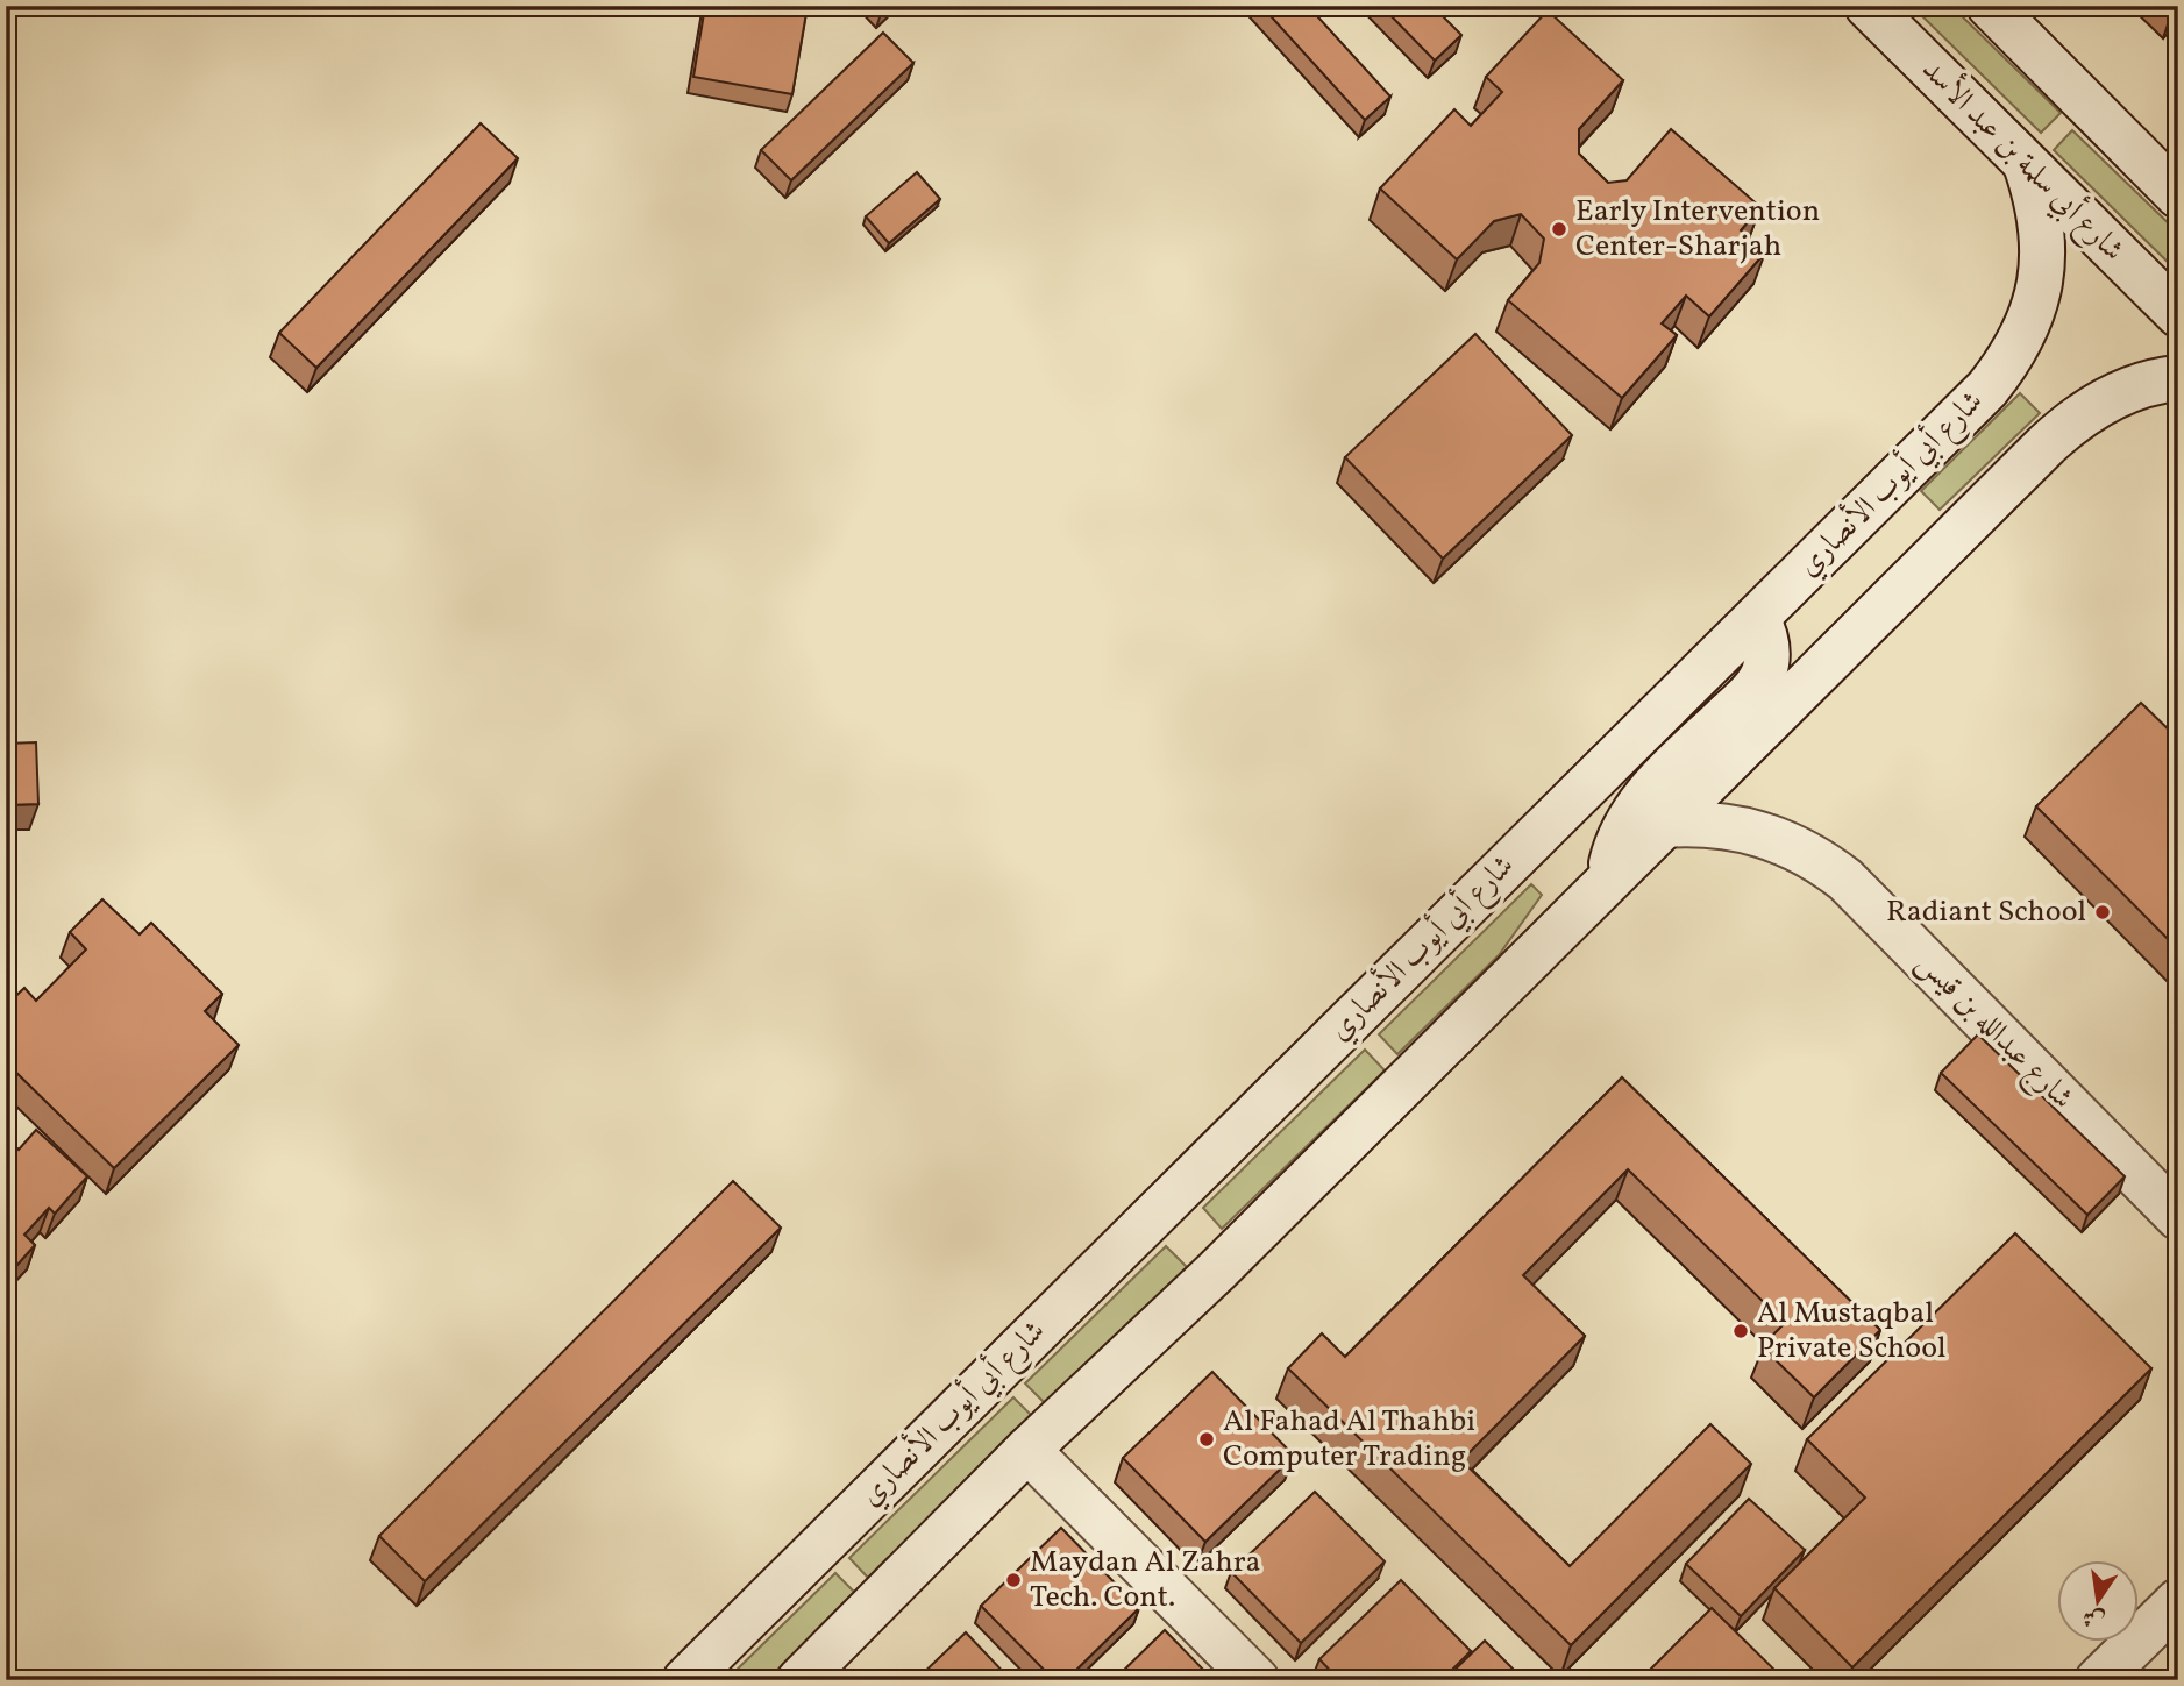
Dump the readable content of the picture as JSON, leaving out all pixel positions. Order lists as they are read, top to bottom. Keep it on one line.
{"streets":{"street":["شارع أبي سلمة بن عبد الأسد","شارع أبي أيوب الأنصاري","شارع عبدالله بن قيس"]},"crossings":[["شارع أبي سلمة بن عبد الأسد","شارع أبي أيوب الأنصاري"]],"places":["Early Intervention Center-Sharjah","Radiant School","Al Mustaqbal Private School","Al Fahad Al Thahbi Computer Trading","Maydan Al Zahra Tech. Cont."],"north":"bottom"}
